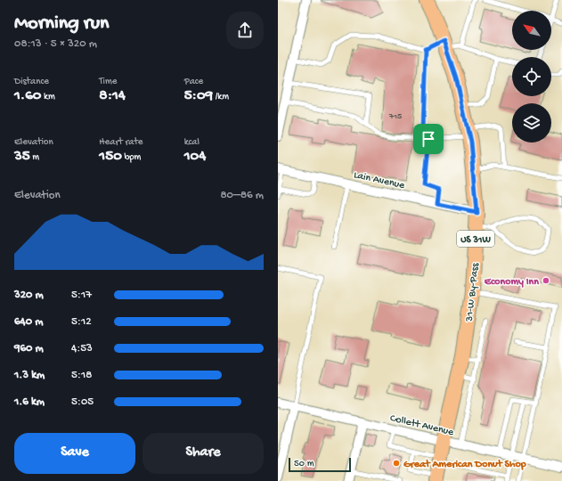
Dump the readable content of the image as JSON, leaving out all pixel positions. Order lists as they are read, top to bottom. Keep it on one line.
{"streets":{"main road":["US 31W","31-W By-Pass"],"street":["Lain Avenue","Collett Avenue"]},"crossings":[["Lain Avenue","31-W By-Pass"],["31-W By-Pass","Collett Avenue"]],"places":["Economy Inn","Great American Donut Shop"],"house_numbers":["715"],"scale_bar":"50 m","north":"top left","page":{"heading":["Morning run","08:13 · 5 × 320 m"],"stats":[["Distance","1.60 km"],["Time","8:14"],["Pace","5:09 /km"],["Elevation","35 m"],["Heart rate","150 bpm"],["kcal","104"]],"chart":["Elevation","80–86 m"],"list":[{"name":"320 m","note":"5:17"},{"name":"640 m","note":"5:12"},{"name":"960 m","note":"4:53"},{"name":"1.3 km","note":"5:18"},{"name":"1.6 km","note":"5:05"}],"buttons":["Save","Share"],"scale":"50 m"}}
